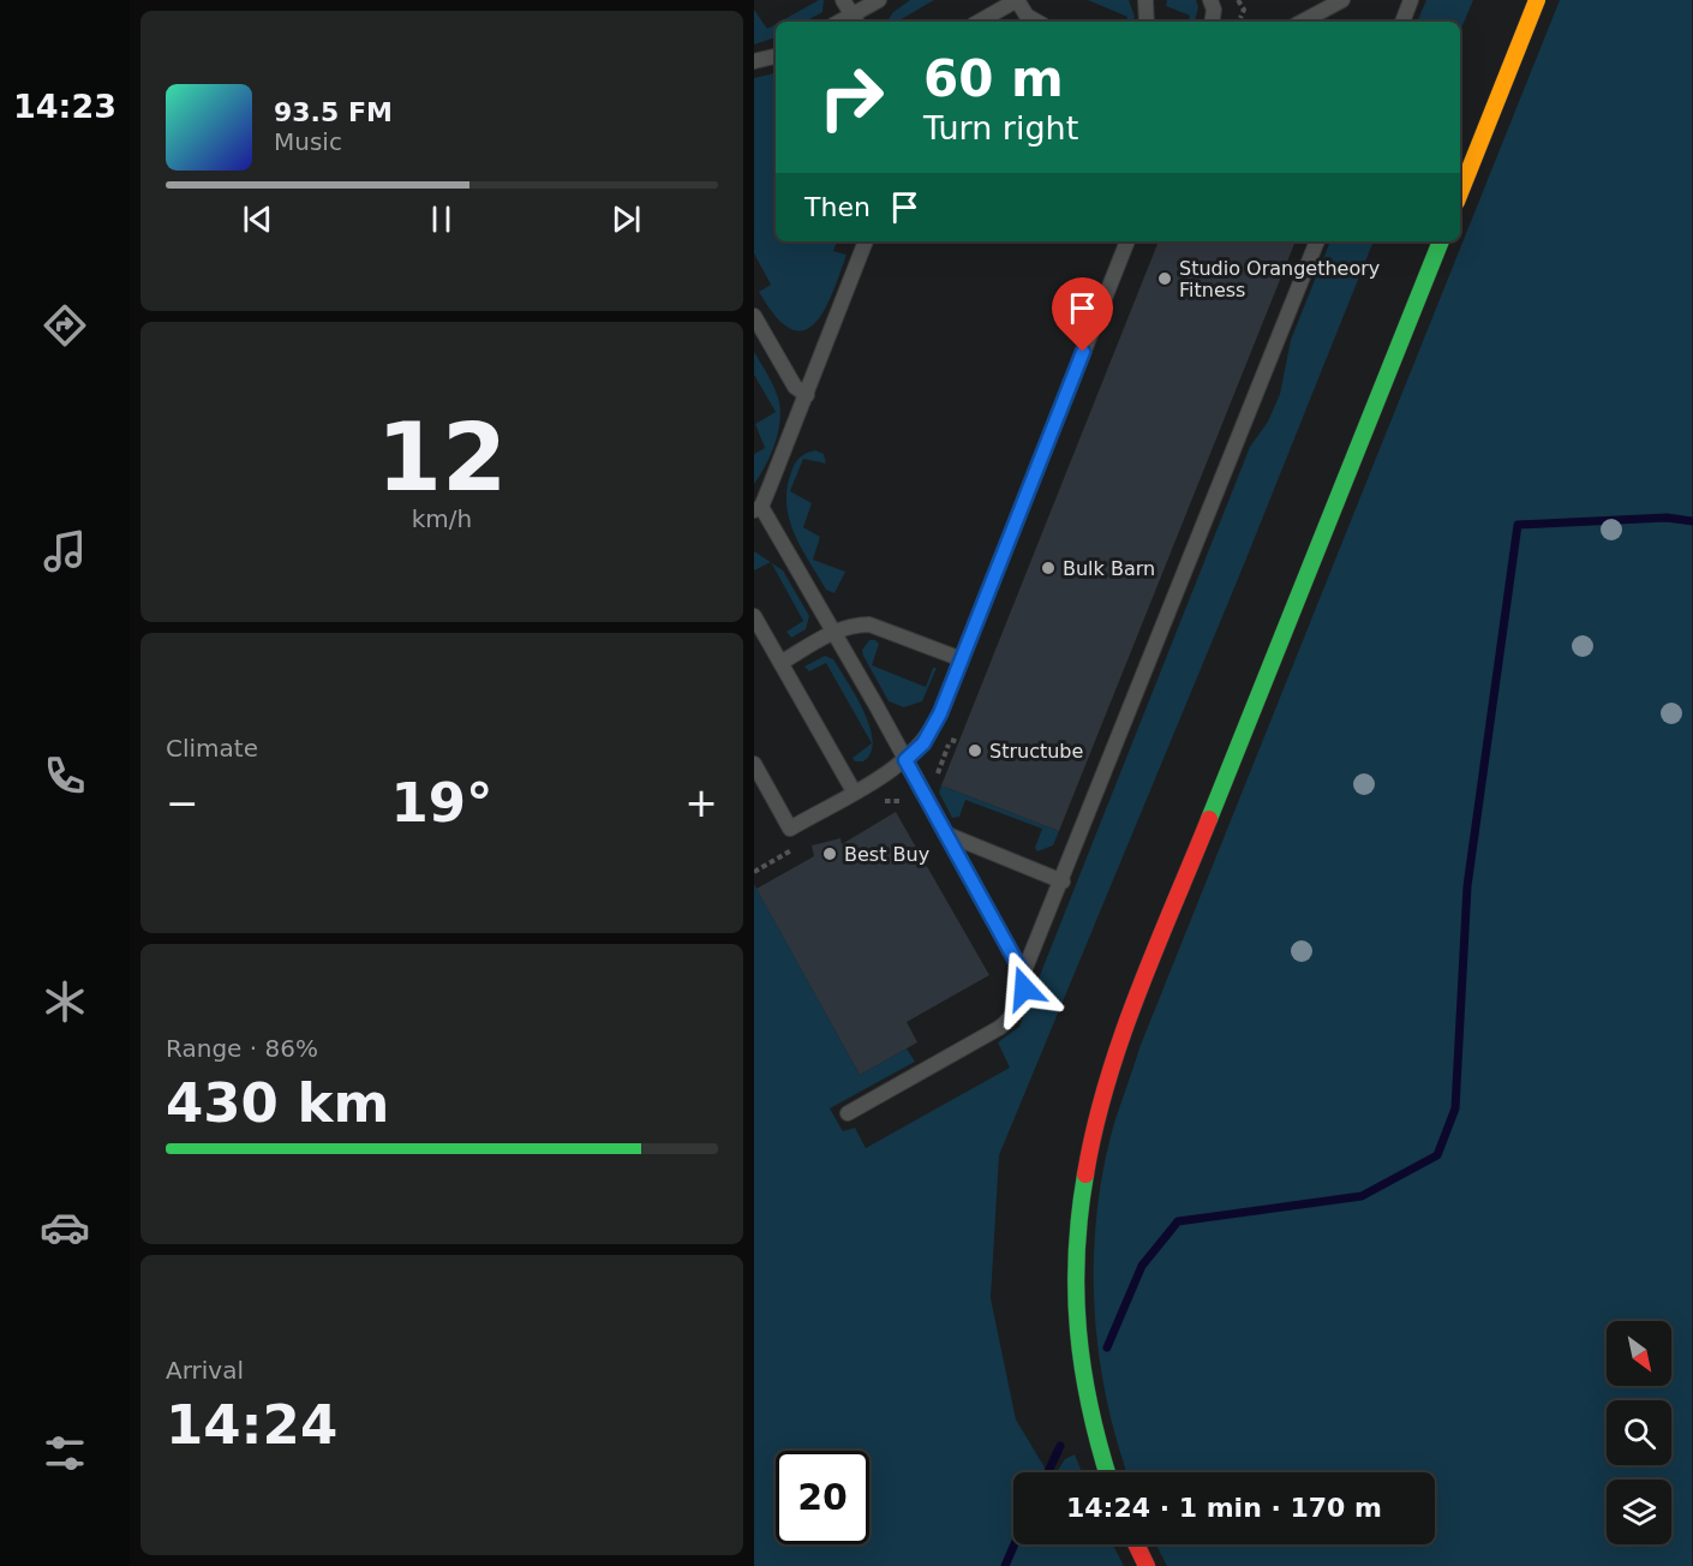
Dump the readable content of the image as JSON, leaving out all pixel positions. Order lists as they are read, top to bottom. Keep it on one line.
{"places":["Studio Orangetheory Fitness","Bulk Barn","Structube","Best Buy"],"north":"bottom right","page":{"tabs":"14:23","turn":["60 m","Turn right"],"song":["93.5 FM","Music"],"then":"Then","tile":[["12","km/h"],"Climate",["Range · 86%","430 km"],["Arrival","14:24"]],"heat":["−","19°","+"],"limit":"20","trip":"14:24 · 1 min · 170 m"}}
